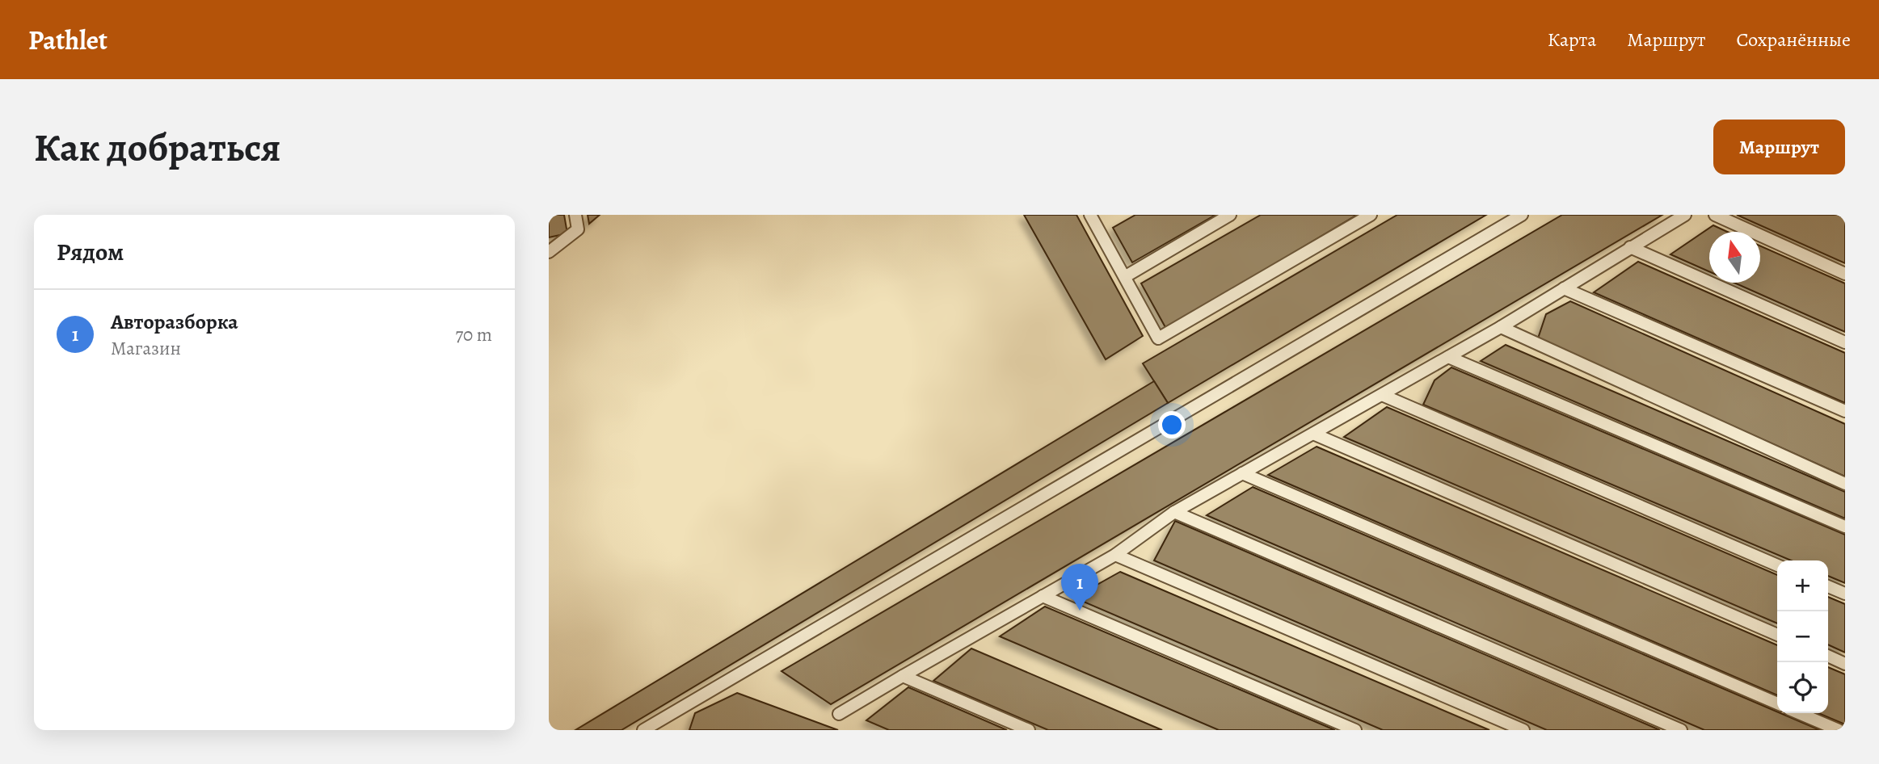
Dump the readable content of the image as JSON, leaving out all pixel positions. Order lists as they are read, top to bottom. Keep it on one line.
{"north":"top","page":{"header":"Pathlet","nav":["Карта","Маршрут","Сохранённые"],"buttons":"Маршрут","title":"Как добраться","heading":"Рядом","list":[{"mark":"1","name":"Авторазборка","note":"Магазин","value":"70 m"}],"map_buttons":["+","−"],"pins":"1"}}
